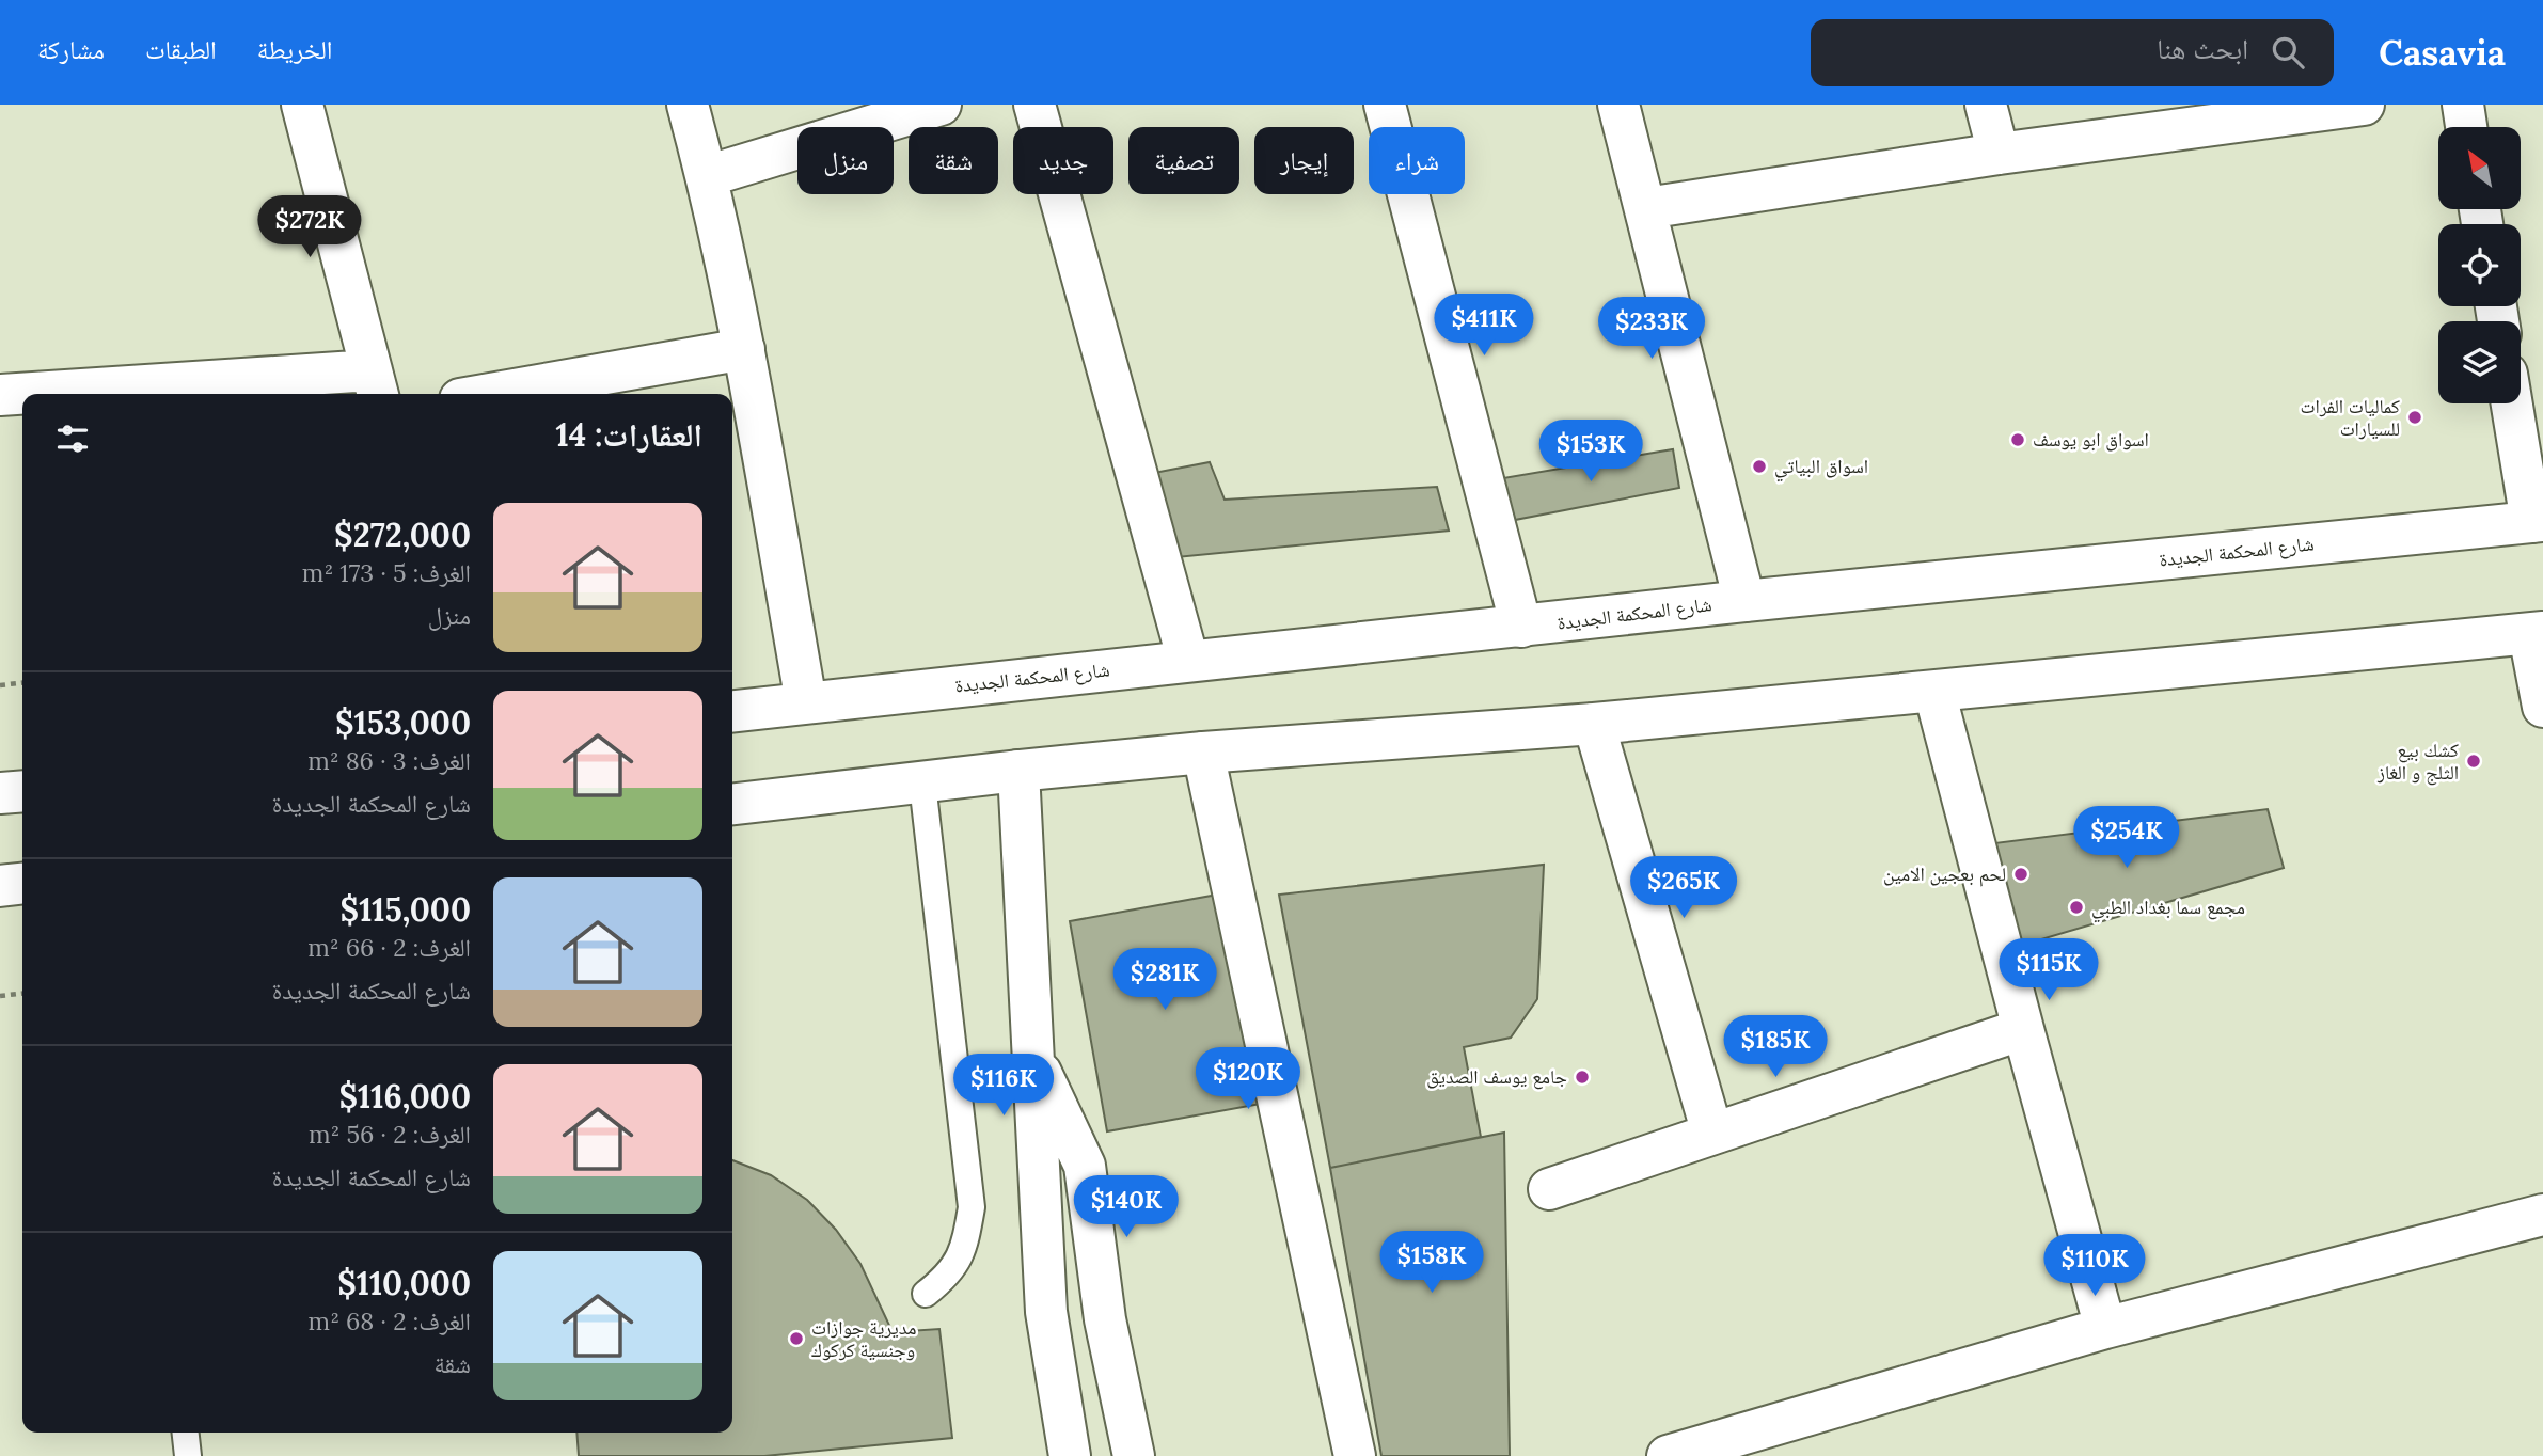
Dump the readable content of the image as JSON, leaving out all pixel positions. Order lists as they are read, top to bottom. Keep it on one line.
{"streets":{"street":["شارع المحكمة الجديدة"]},"places":["كماليات الفرات للسيارات","اسواق ابو يوسف","اسواق البياتي","كشك بيع الثلج و الغاز","لحم بعجين الامين","مجمع سما بغداد الطبي","جامع يوسف الصديق","مديرية جوازات وجنسية كركوك"],"north":"top left","page":{"header":"Casavia","search":"ابحث هنا","nav":["الخريطة","الطبقات","مشاركة"],"chip":["شراء","إيجار","تصفية","جديد","شقة","منزل"],"price":["$272K","$411K","$233K","$153K","$254K","$265K","$115K","$281K","$185K","$120K","$116K","$140K","$158K","$110K"],"heading":"العقارات: 14","list":[{"name":"$272,000","note":"الغرف: 5 · 173 m² · منزل"},{"name":"$153,000","note":"الغرف: 3 · 86 m² · شارع المحكمة الجديدة"},{"name":"$115,000","note":"الغرف: 2 · 66 m² · شارع المحكمة الجديدة"},{"name":"$116,000","note":"الغرف: 2 · 56 m² · شارع المحكمة الجديدة"},{"name":"$110,000","note":"الغرف: 2 · 68 m² · شقة"}]}}
